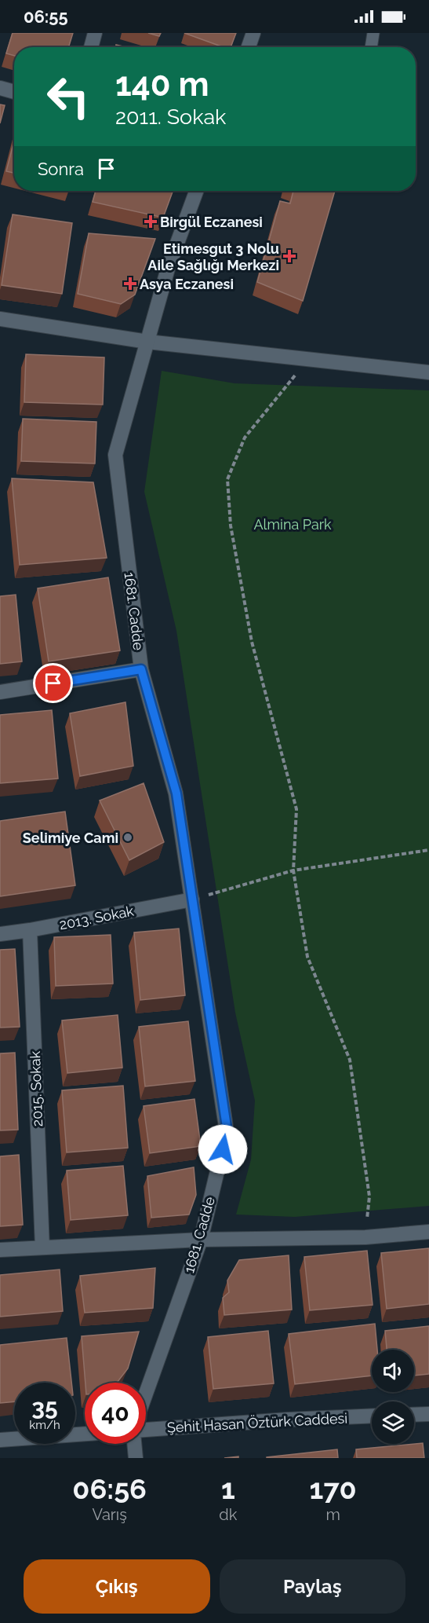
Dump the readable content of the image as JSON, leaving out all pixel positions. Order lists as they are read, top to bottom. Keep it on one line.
{"streets":{"street":["1681. Cadde","2013. Sokak","2015. Sokak","Şehit Hasan Öztürk Caddesi"]},"crossings":[["1681. Cadde","2013. Sokak"],["2013. Sokak","2015. Sokak"]],"parks":["Almina Park"],"places":{"health":["Birgül Eczanesi","Etimesgut 3 Nolu Aile Sağlığı Merkezi","Asya Eczanesi"],"other":["Selimiye Cami"]},"page":{"status":"06:55","turn":["140 m","2011. Sokak"],"then":"Sonra","speed":"35 km/h","limit":"40","eta":["06:56","Varış","1","dk","170","m"],"buttons":["Çıkış","Paylaş"]}}
